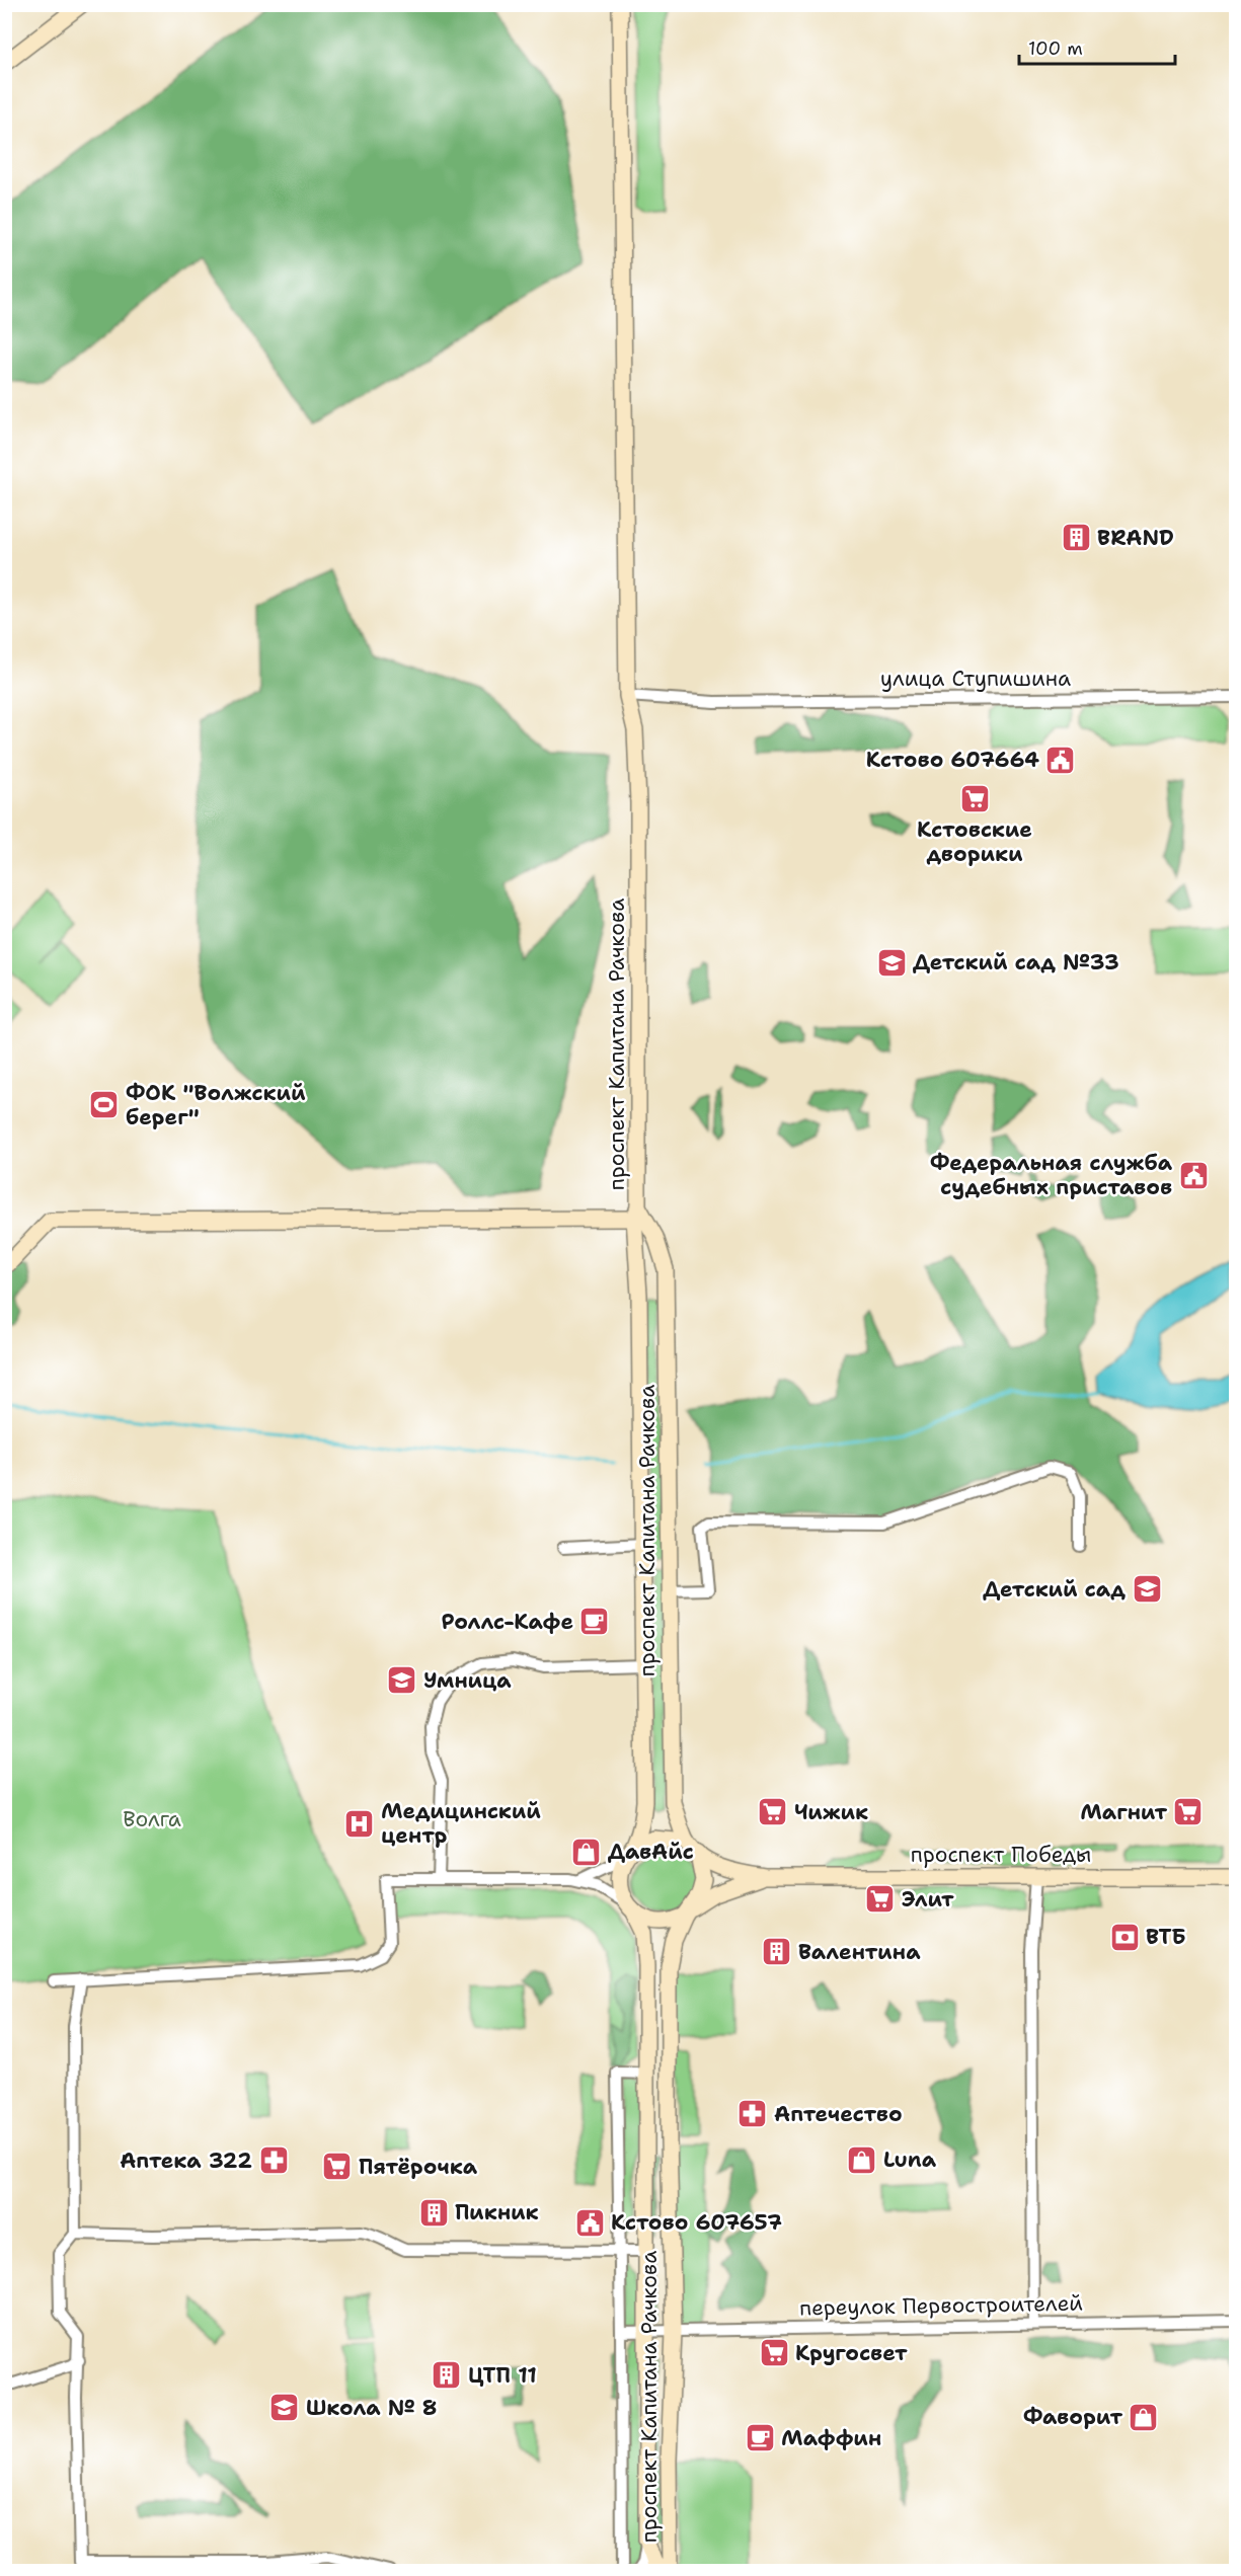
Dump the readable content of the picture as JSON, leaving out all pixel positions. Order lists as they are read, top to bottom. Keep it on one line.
{"streets":{"street":["улица Ступишина","проспект Капитана Рачкова","проспект Победы","переулок Первостроителей"]},"crossings":[["улица Ступишина","проспект Капитана Рачкова"],["проспект Капитана Рачкова","переулок Первостроителей"]],"parks":["Волга"],"places":{"building":["BRAND","Валентина","Пикник","ЦТП 11"],"public building":["Кстово 607664","Федеральная служба судебных приставов","Кстово 607657"],"supermarket":["Кстовские дворики","Чижик","Магнит","Элит","Пятёрочка","Кругосвет"],"school or university":["Детский сад №33","Детский сад","Умница","Школа № 8"],"sports":["ФОК \"Волжский берег\""],"cafe":["Роллс-Кафе","Маффин"],"hospital":["Медицинский центр"],"shop":["ДавАйс","Luna","Фаворит"],"bank":["ВТБ"],"pharmacy":["Аптечество","Аптека 322"]},"scale_bar":"100 m"}
